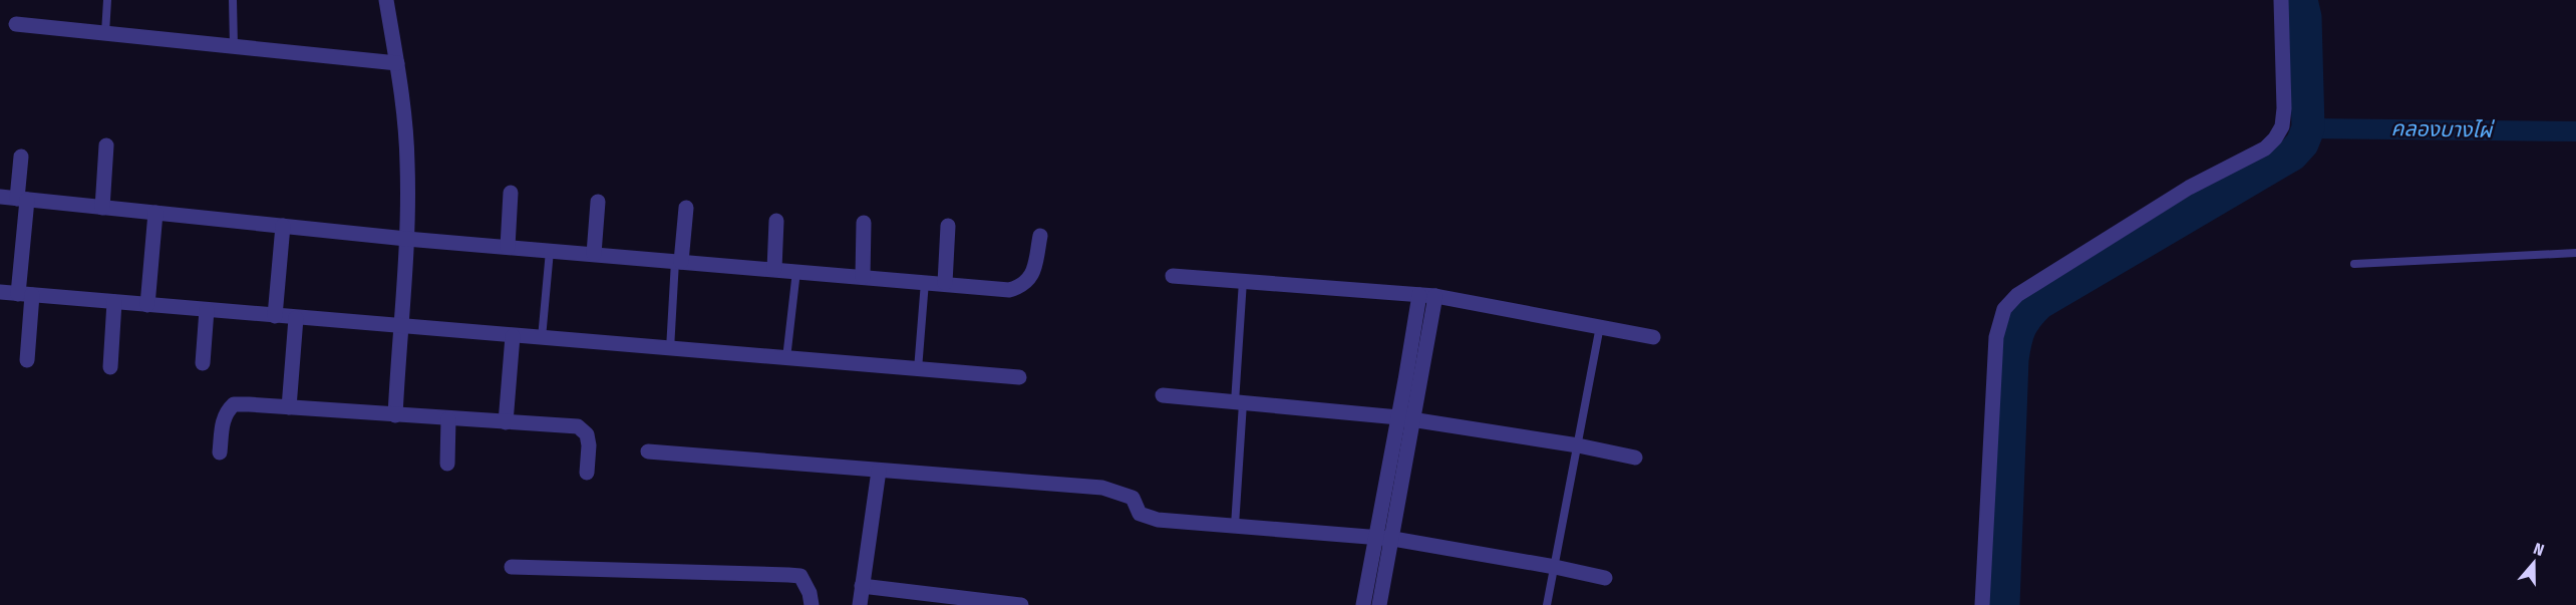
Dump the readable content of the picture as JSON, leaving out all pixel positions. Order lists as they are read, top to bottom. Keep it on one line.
{"water":["คลองบางไผ่"],"north":"top"}
